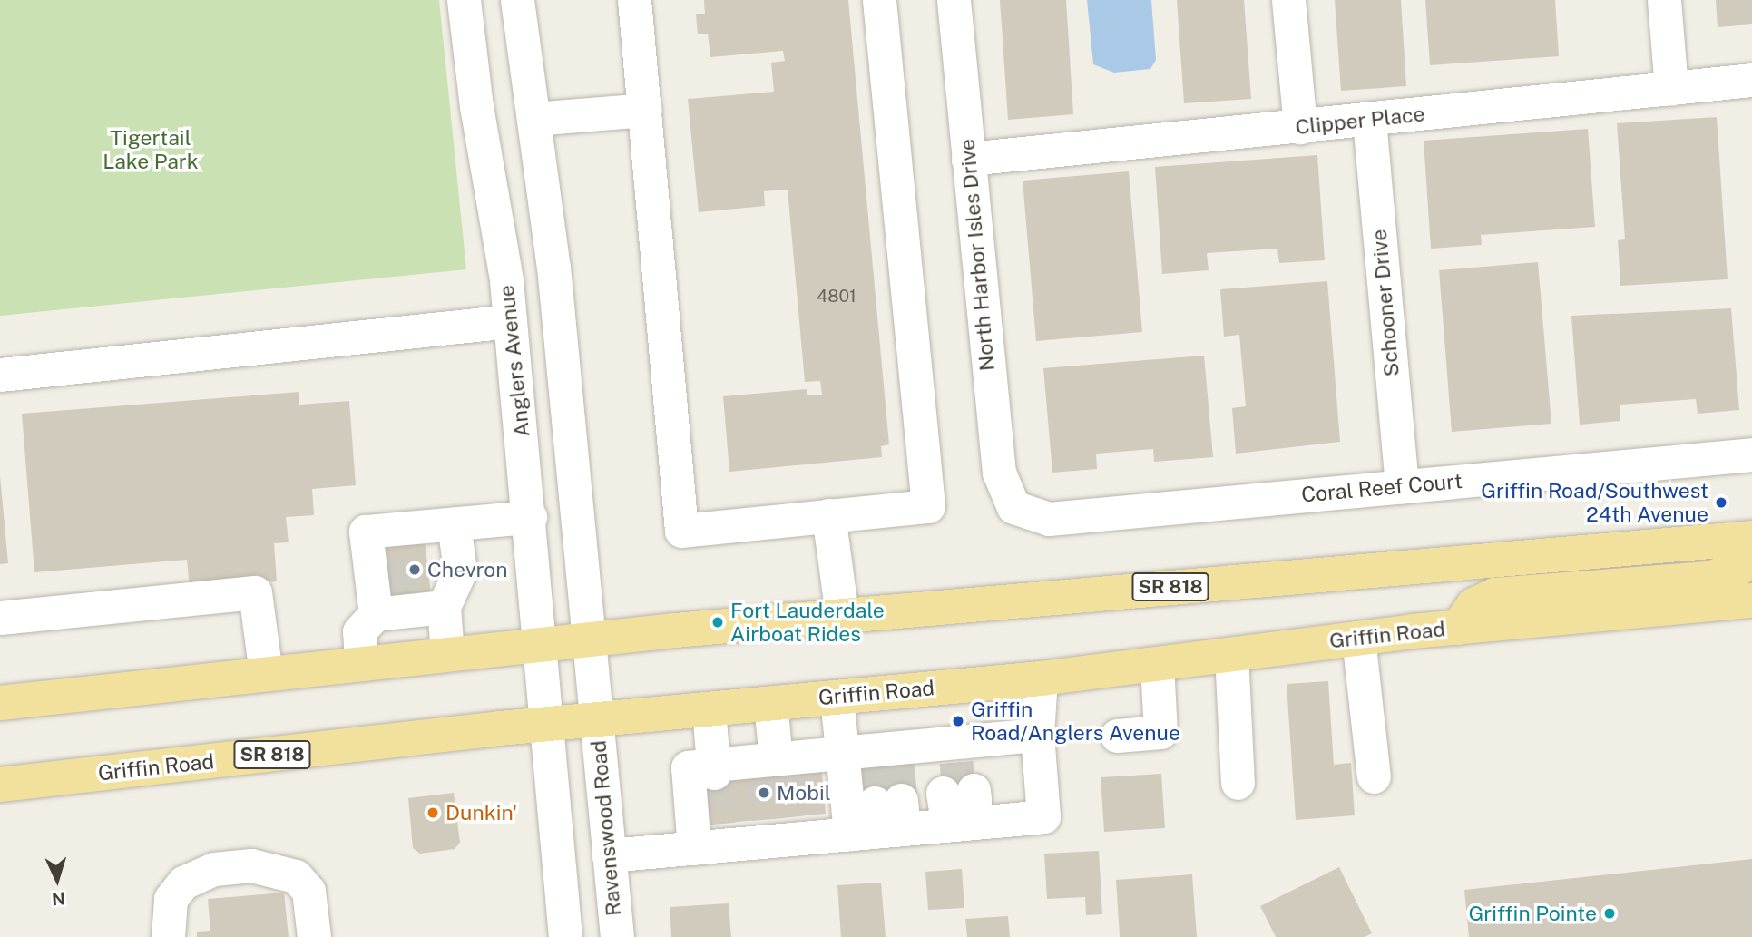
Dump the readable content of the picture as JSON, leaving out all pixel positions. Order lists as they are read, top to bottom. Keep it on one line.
{"streets":{"main road":["SR 818","Griffin Road"],"street":["Clipper Place","North Harbor Isles Drive","Schooner Drive","Anglers Avenue","Coral Reef Court","Ravenswood Road"]},"crossings":[["Clipper Place","North Harbor Isles Drive"],["Clipper Place","Schooner Drive"],["North Harbor Isles Drive","Coral Reef Court"],["Schooner Drive","Coral Reef Court"],["Anglers Avenue","SR 818"],["Anglers Avenue","Griffin Road"],["Griffin Road","Ravenswood Road"]],"parks":["Tigertail Lake Park"],"places":["Griffin Road/Southwest 24th Avenue","Chevron","Fort Lauderdale Airboat Rides","Griffin Road/Anglers Avenue","Mobil","Dunkin'","Griffin Pointe"],"house_numbers":["4801"],"north":"bottom"}
